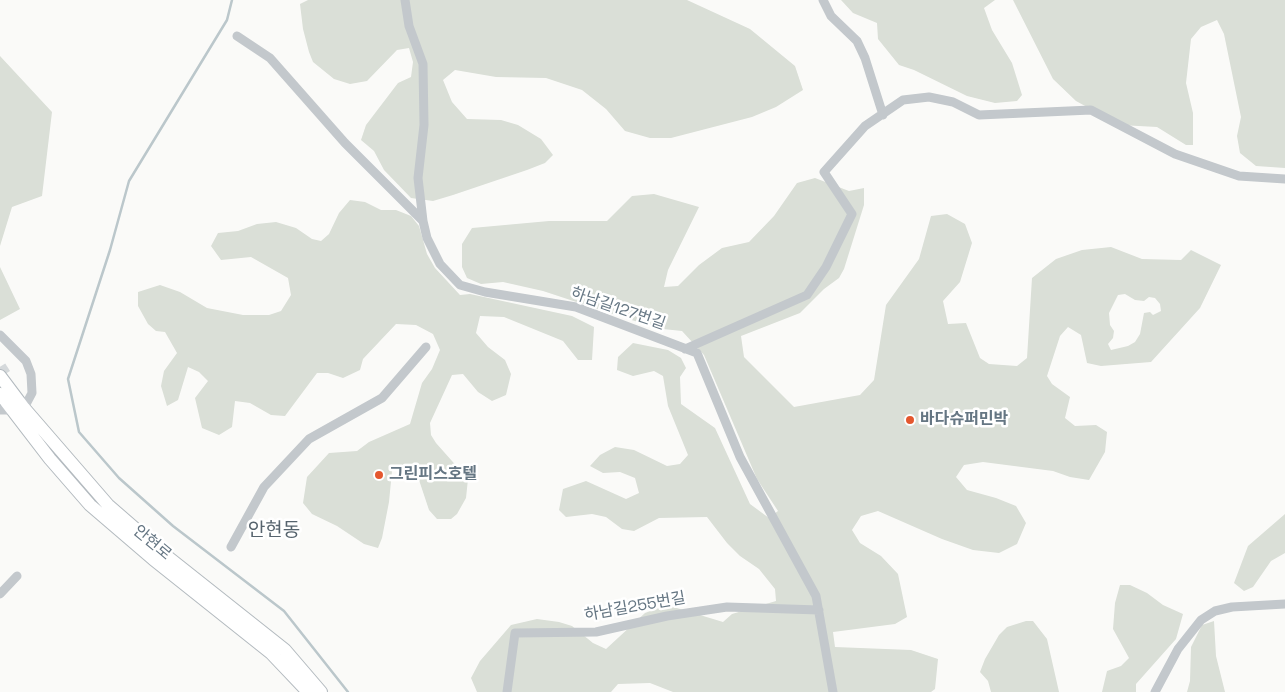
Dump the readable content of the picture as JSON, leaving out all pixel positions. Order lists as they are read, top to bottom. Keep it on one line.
{"streets":{"street":["하남길127번길","안현로","하남길255번길"]},"crossings":[["하남길127번길","하남길255번길"]],"districts":["안현동"],"places":["바다슈퍼민박","그린피스호텔"]}
